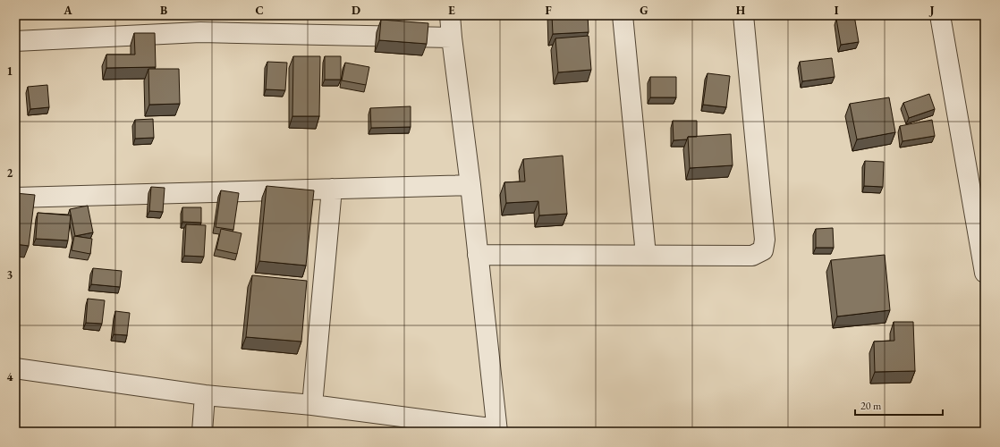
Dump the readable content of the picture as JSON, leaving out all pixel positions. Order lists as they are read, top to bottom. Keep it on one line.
{"scale_bar":"20 m","grid":{"columns":["A","B","C","D","E","F","G","H","I","J"],"rows":["1","2","3","4"]}}
